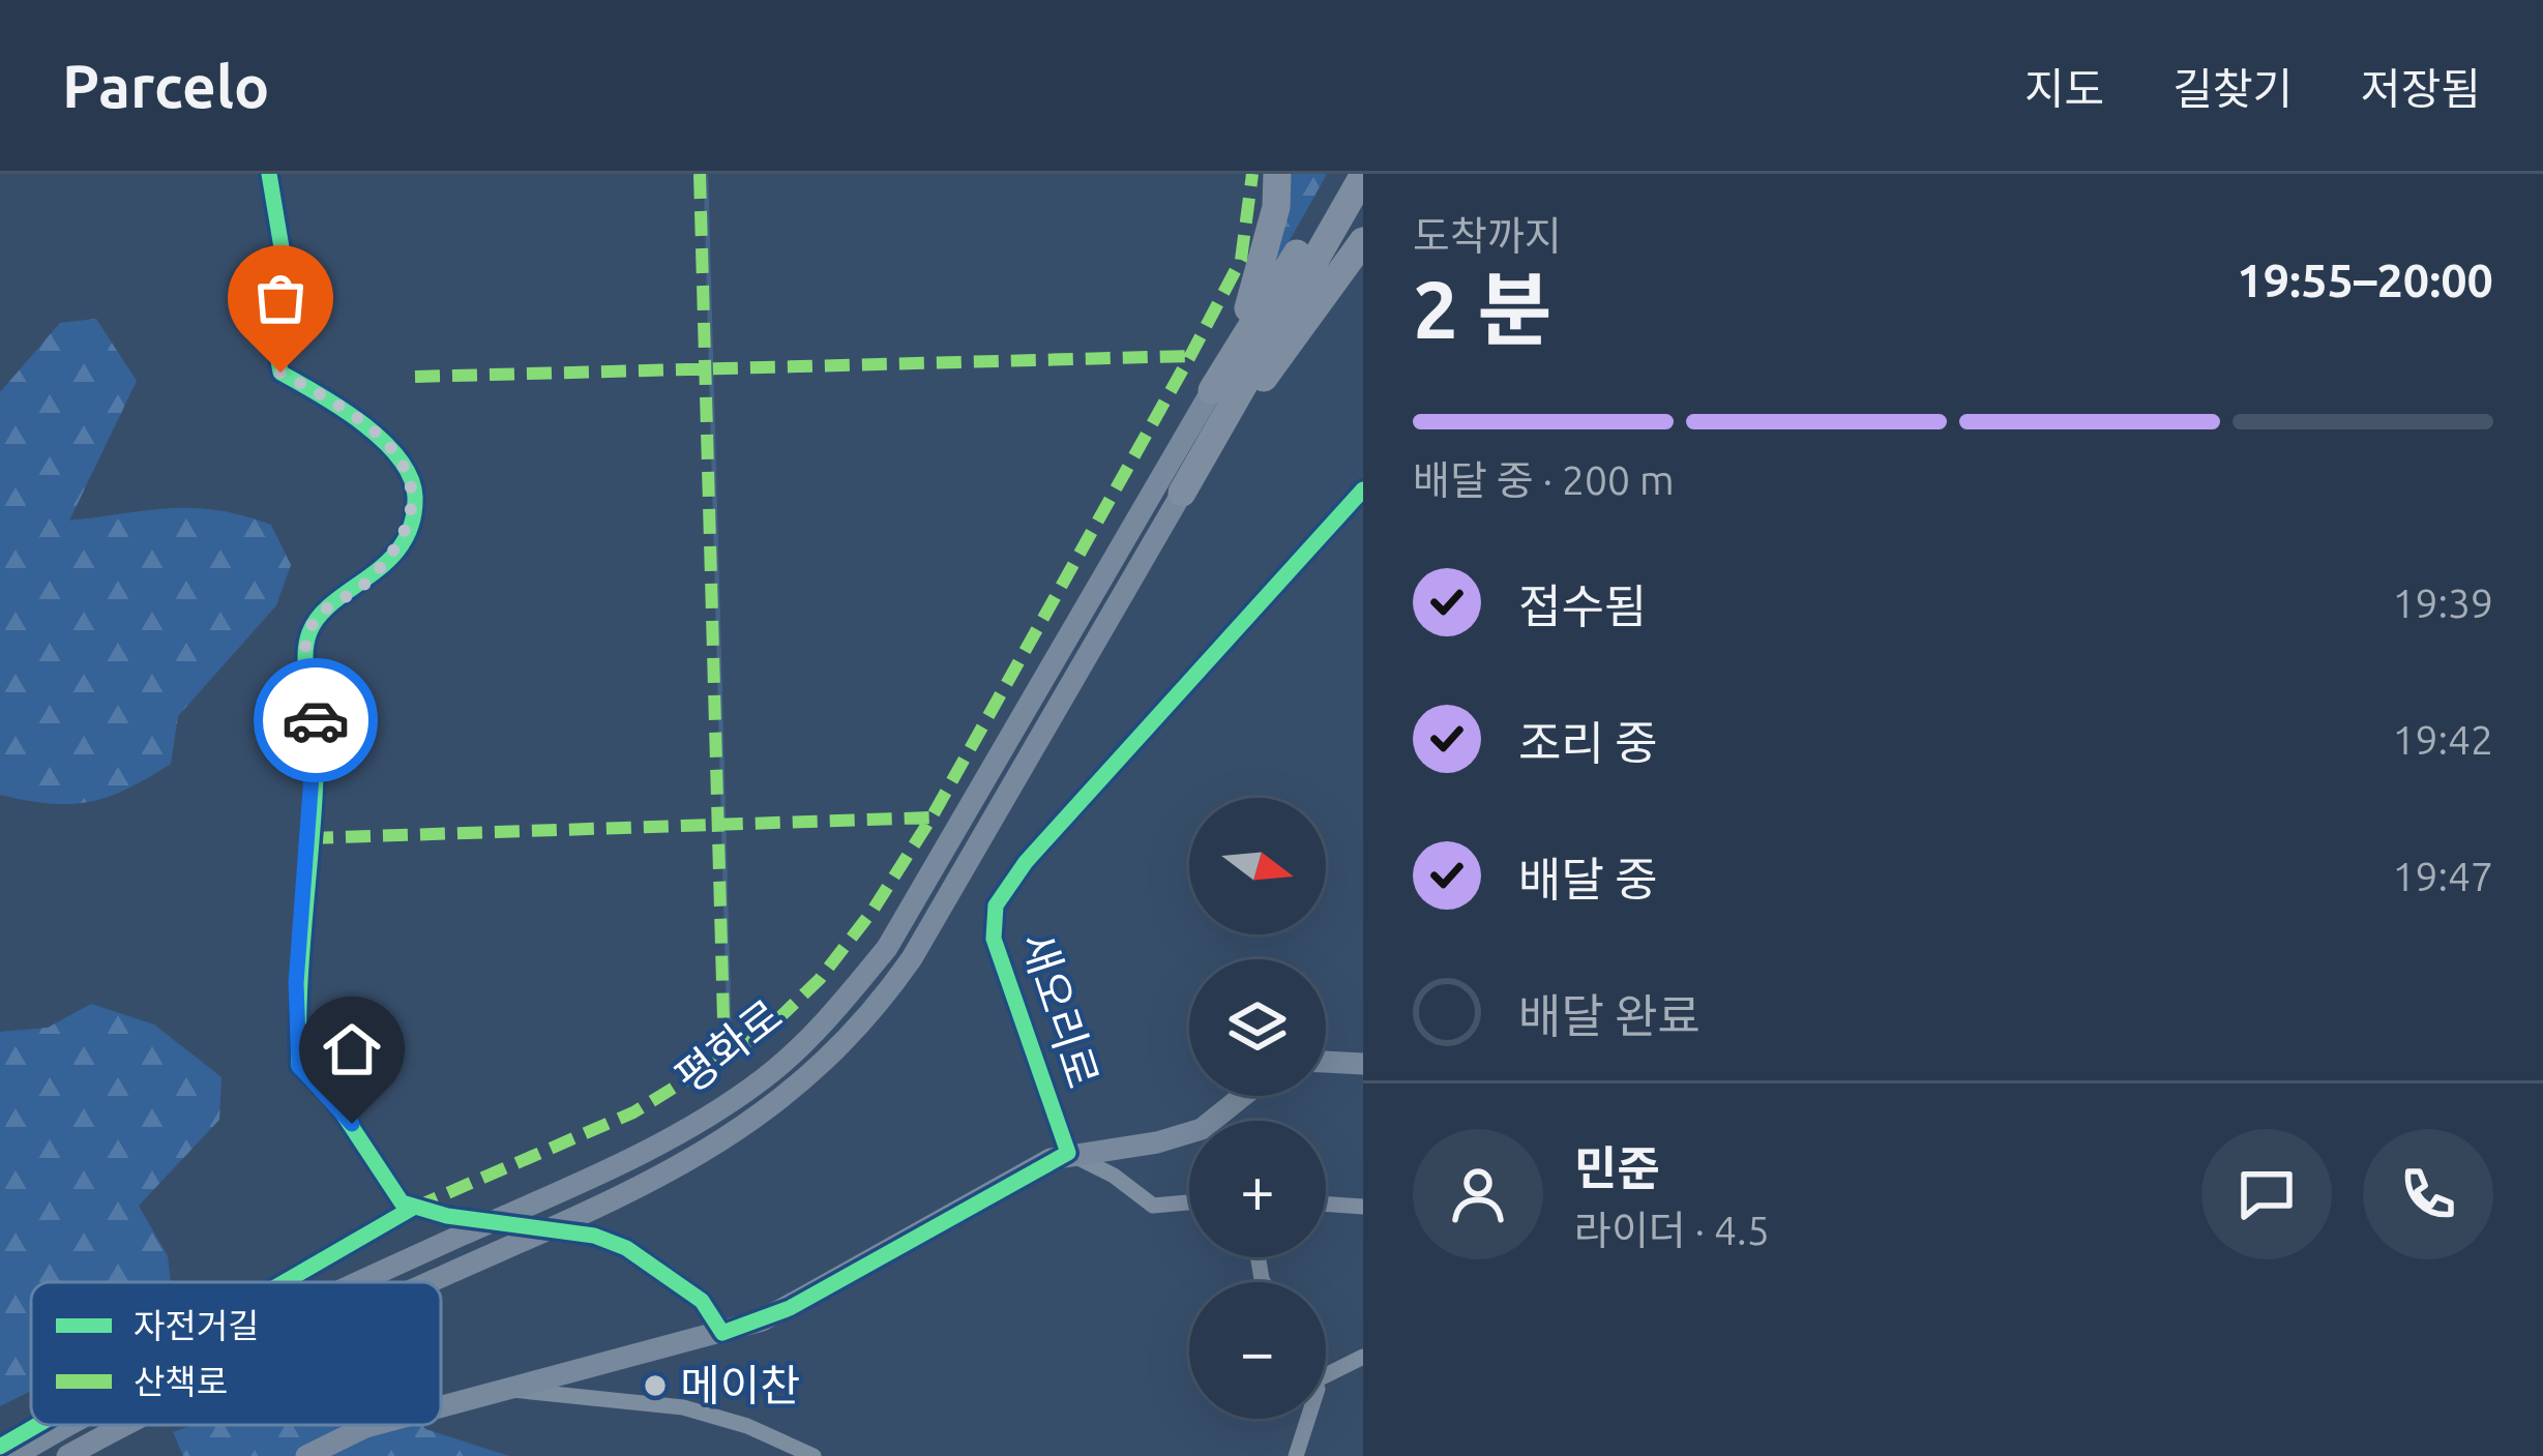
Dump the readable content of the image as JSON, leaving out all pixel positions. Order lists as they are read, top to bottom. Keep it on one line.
{"streets":{"main road":["새오리로","평화로"]},"places":["메이찬"],"legend":["자전거길","산책로"],"north":"right","page":{"header":"Parcelo","nav":["지도","길찾기","저장됨"],"heading":["2 분","도착까지","19:55–20:00"],"panel":["민준","라이더 · 4.5"],"bar":"배달 중 · 200 m","list":[["접수됨","19:39"],["조리 중","19:42"],["배달 중","19:47"],"배달 완료"],"map_buttons":["+","−"]}}
